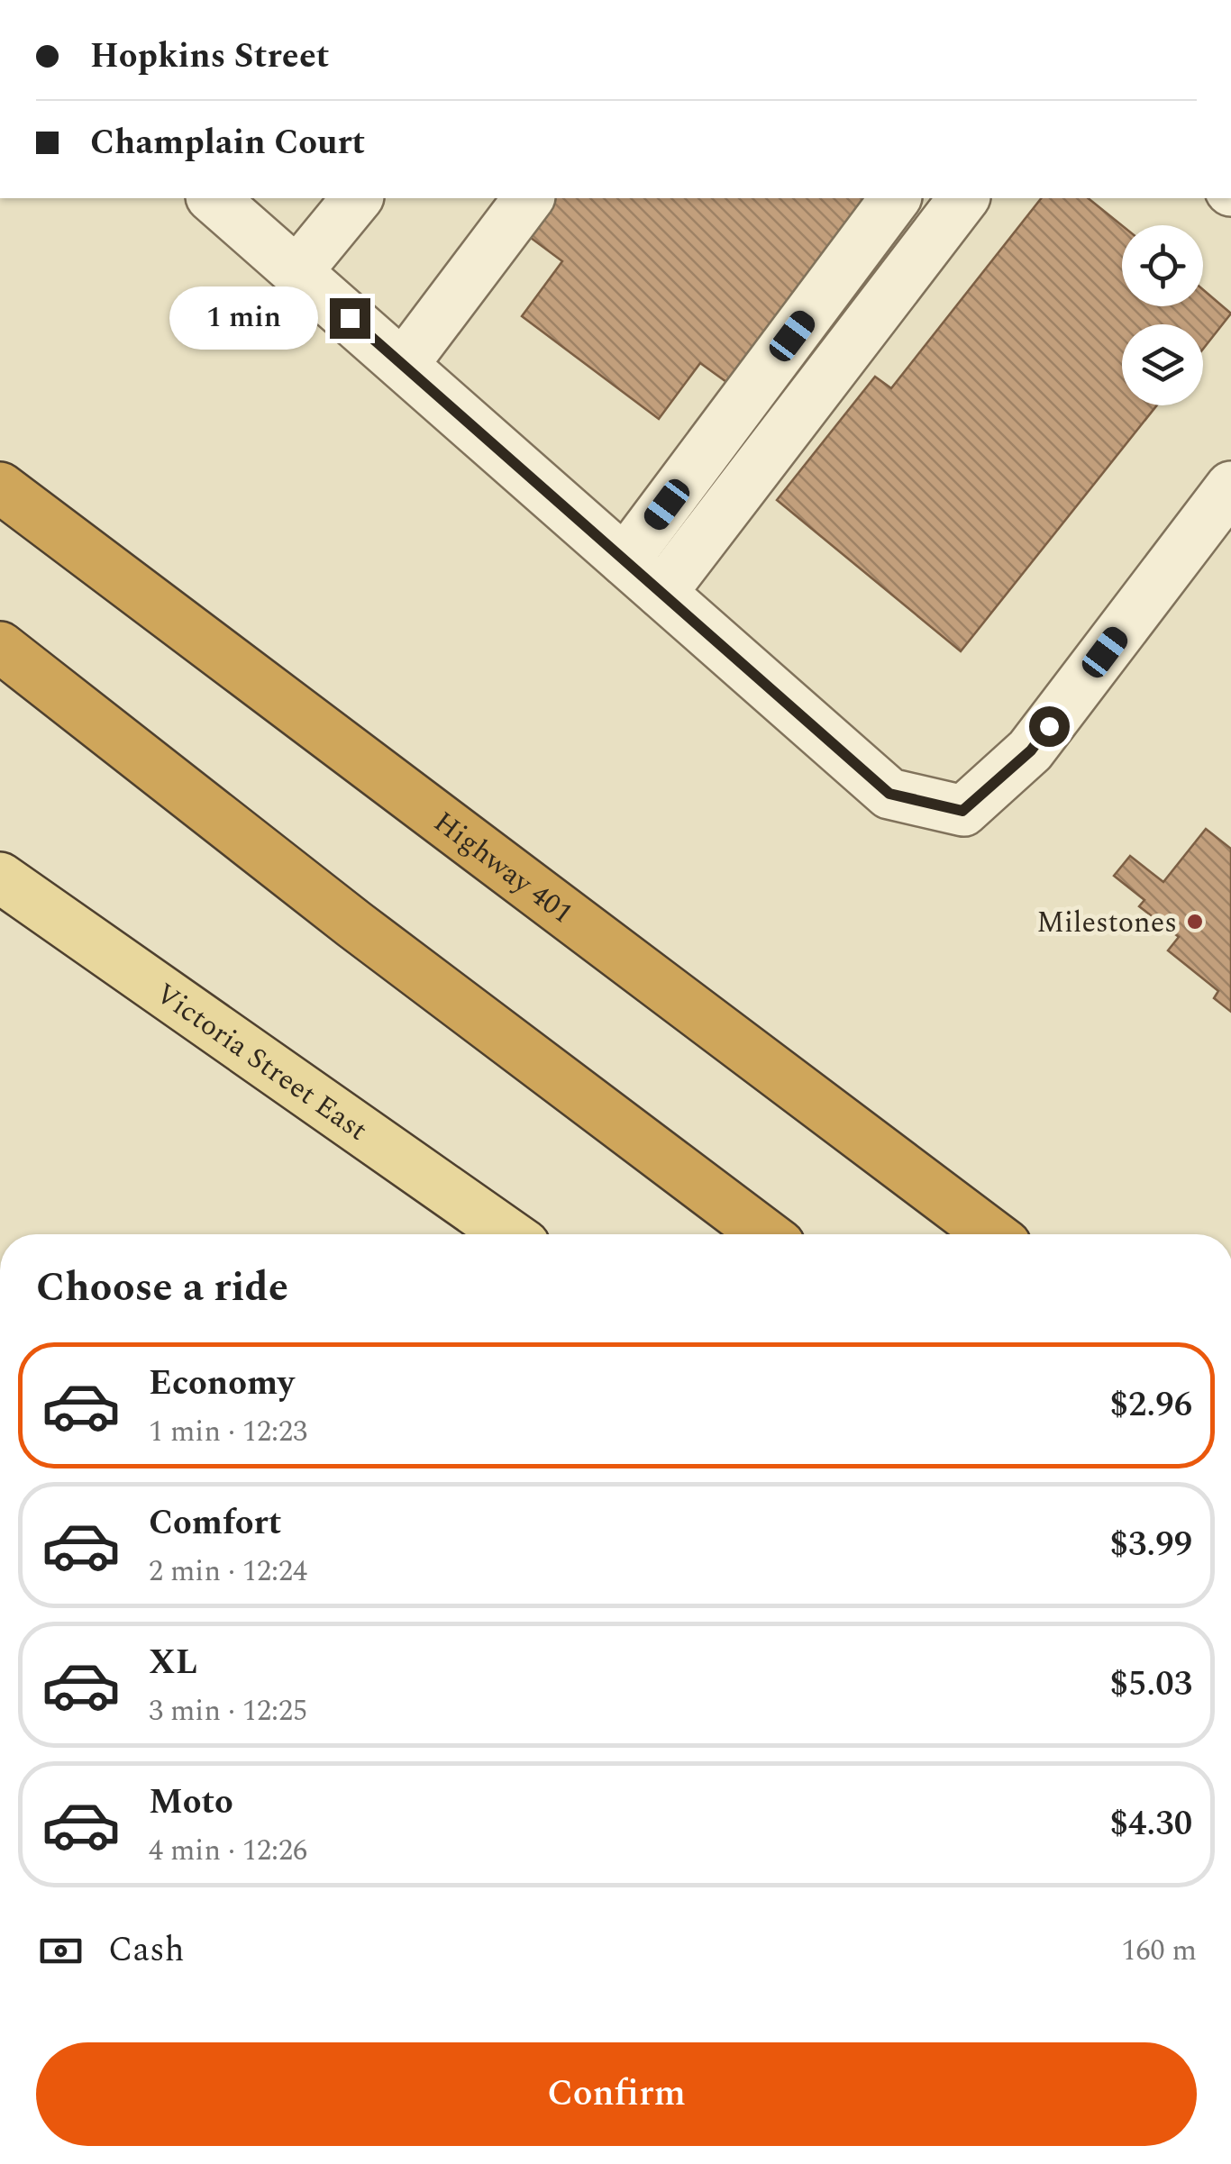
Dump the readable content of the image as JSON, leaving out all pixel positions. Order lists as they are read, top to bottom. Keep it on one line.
{"streets":{"highway":["Highway 401"],"main road":["Victoria Street East"]},"places":["Milestones"],"page":{"banner":["Hopkins Street","Champlain Court"],"bubble":"1 min","heading":"Choose a ride","list":[{"name":"Economy","note":"1 min · 12:23","value":"$2.96"},{"name":"Comfort","note":"2 min · 12:24","value":"$3.99"},{"name":"XL","note":"3 min · 12:25","value":"$5.03"},{"name":"Moto","note":"4 min · 12:26","value":"$4.30"}],"pay":["Cash","160 m"],"buttons":"Confirm"}}
